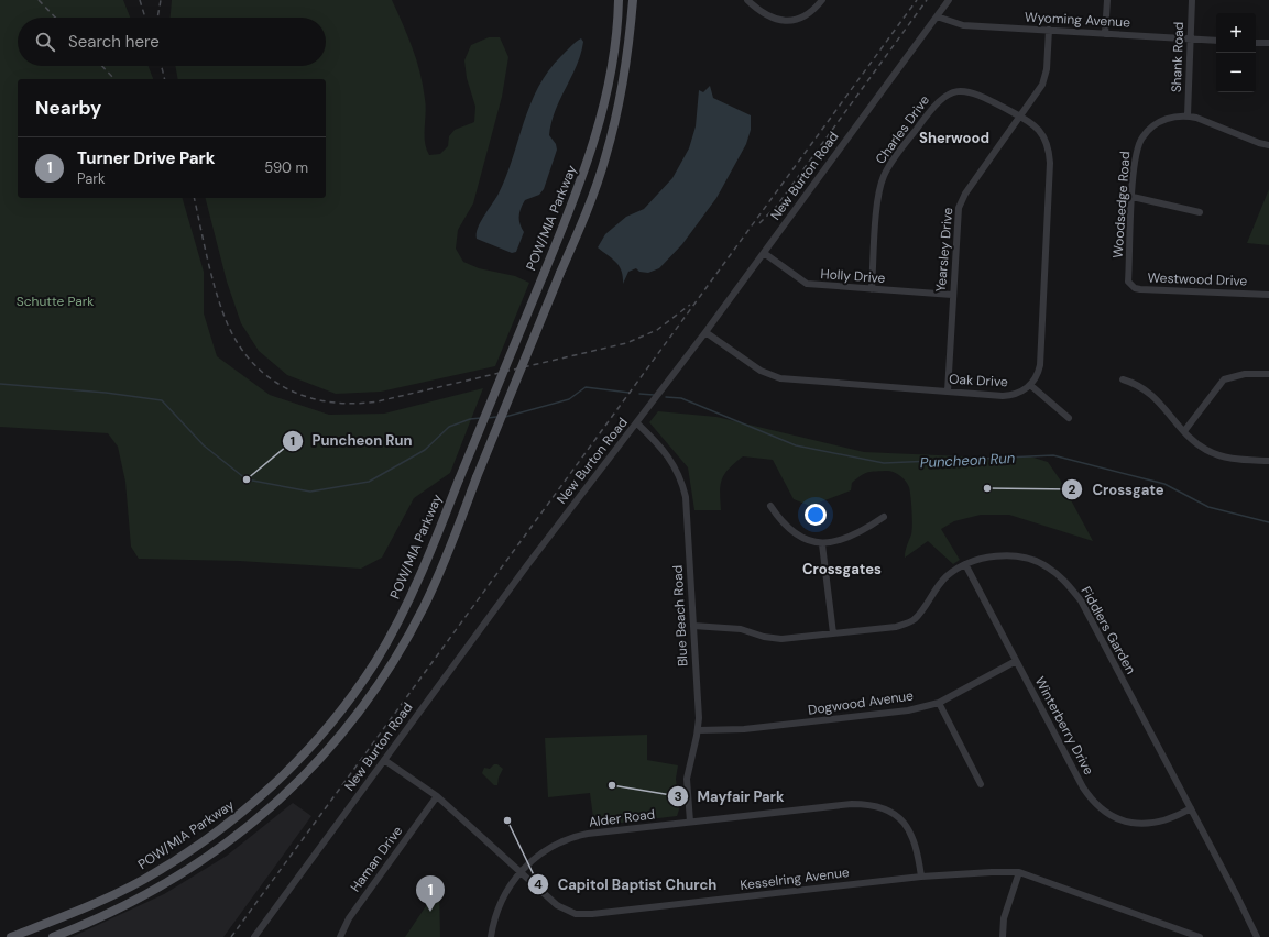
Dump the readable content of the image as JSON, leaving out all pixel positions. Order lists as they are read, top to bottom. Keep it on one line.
{"streets":{"main road":["POW/MIA Parkway"],"street":["Wyoming Avenue","Shank Road","Charles Drive","New Burton Road","Woodsedge Road","Yearsley Drive","Holly Drive","Westwood Drive","Oak Drive","Blue Beach Road","Fiddlers Garden","Dogwood Avenue","Winterberry Drive","Alder Road","Haman Drive","Kesselring Avenue"]},"crossings":[["Wyoming Avenue","Shank Road"],["Wyoming Avenue","New Burton Road"],["Wyoming Avenue","Yearsley Drive"],["Shank Road","Woodsedge Road"],["Charles Drive","Yearsley Drive"],["Charles Drive","Holly Drive"],["New Burton Road","Holly Drive"],["New Burton Road","Oak Drive"],["New Burton Road","Blue Beach Road"],["New Burton Road","Kesselring Avenue"],["Woodsedge Road","Westwood Drive"],["Yearsley Drive","Holly Drive"],["Yearsley Drive","Oak Drive"],["Blue Beach Road","Fiddlers Garden"],["Blue Beach Road","Dogwood Avenue"],["Blue Beach Road","Alder Road"],["Fiddlers Garden","Winterberry Drive"],["Dogwood Avenue","Winterberry Drive"],["Alder Road","Kesselring Avenue"],["Haman Drive","Kesselring Avenue"]],"districts":["Sherwood","Crossgates"],"water":["Puncheon Run"],"parks":["Schutte Park"],"places":["Puncheon Run","Crossgate","Mayfair Park","Capitol Baptist Church"],"page":{"map_buttons":["+","−"],"search":"Search here","heading":"Nearby","list":[{"mark":"1","name":"Turner Drive Park","note":"Park","value":"590 m"}],"pins":"1"}}
